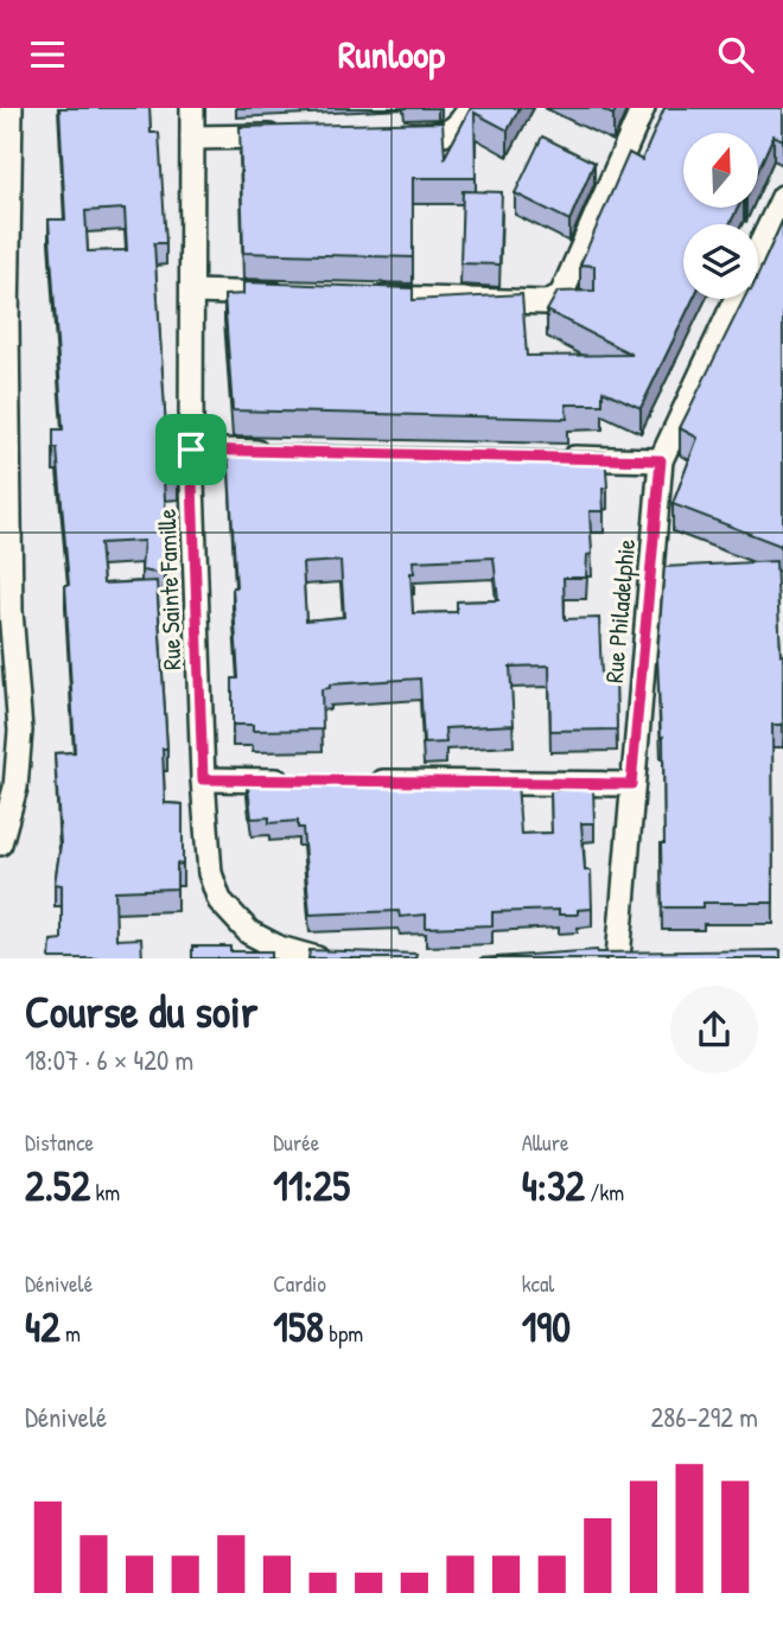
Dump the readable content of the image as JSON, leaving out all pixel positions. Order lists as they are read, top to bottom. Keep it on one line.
{"streets":{"street":["Rue Sainte Famille","Rue Philadelphie"]},"north":"top","page":{"header":"Runloop","heading":["Course du soir","18:07 · 6 × 420 m"],"stats":[["Distance","2.52 km"],["Durée","11:25"],["Allure","4:32 /km"],["Dénivelé","42 m"],["Cardio","158 bpm"],["kcal","190"]],"chart":["Dénivelé","286–292 m"]}}
